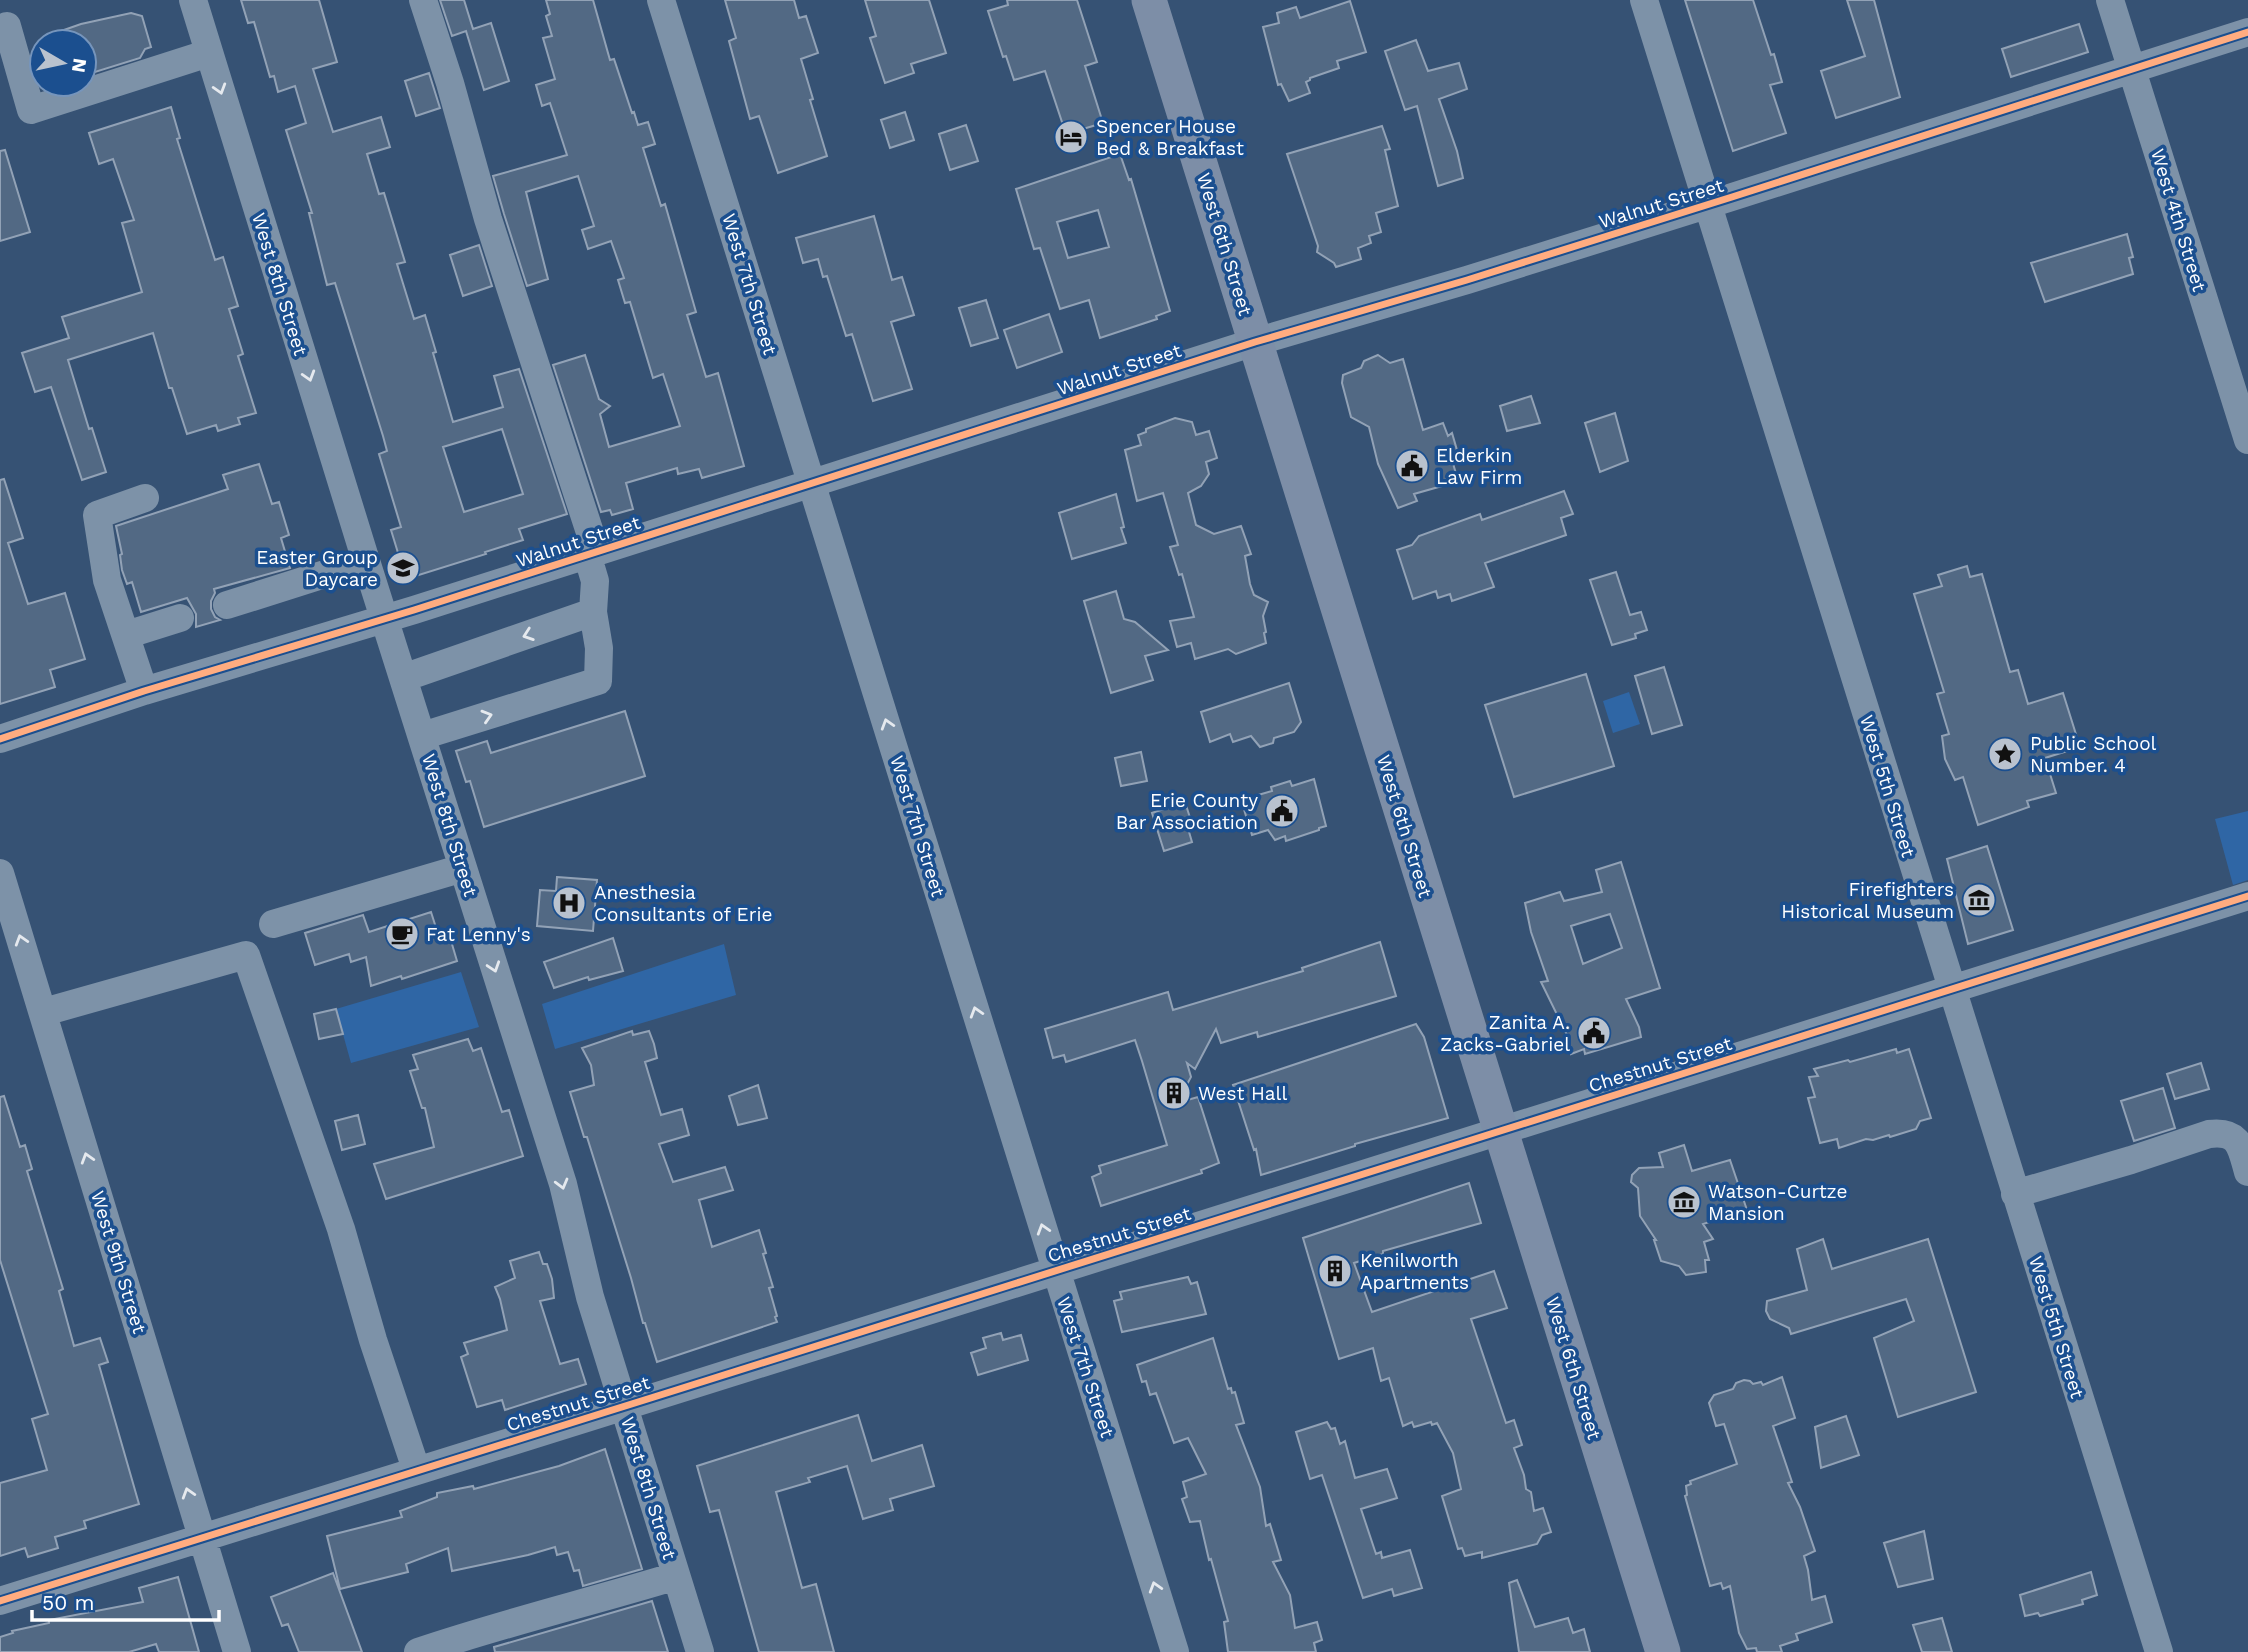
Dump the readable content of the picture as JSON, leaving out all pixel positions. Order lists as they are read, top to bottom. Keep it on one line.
{"streets":{"main road":["West 6th Street"],"street":["Walnut Street","West 4th Street","West 8th Street","West 7th Street","West 5th Street","Chestnut Street","West 9th Street"]},"crossings":[["Walnut Street","West 4th Street"],["Walnut Street","West 6th Street"],["Walnut Street","West 8th Street"],["Walnut Street","West 7th Street"],["Walnut Street","West 5th Street"],["West 6th Street","Chestnut Street"],["West 8th Street","Chestnut Street"],["West 7th Street","Chestnut Street"],["West 5th Street","Chestnut Street"],["Chestnut Street","West 9th Street"]],"one_way":["West 7th Street","West 9th Street"],"places":{"hotel":["Spencer House Bed & Breakfast"],"public building":["Elderkin Law Firm","Erie County Bar Association","Zanita A. Zacks-Gabriel"],"school or university":["Easter Group Daycare"],"place":["Public School Number. 4"],"museum":["Firefighters Historical Museum","Watson-Curtze Mansion"],"hospital":["Anesthesia Consultants of Erie"],"cafe":["Fat Lenny's"],"building":["West Hall","Kenilworth Apartments"]},"scale_bar":"50 m","north":"right"}
